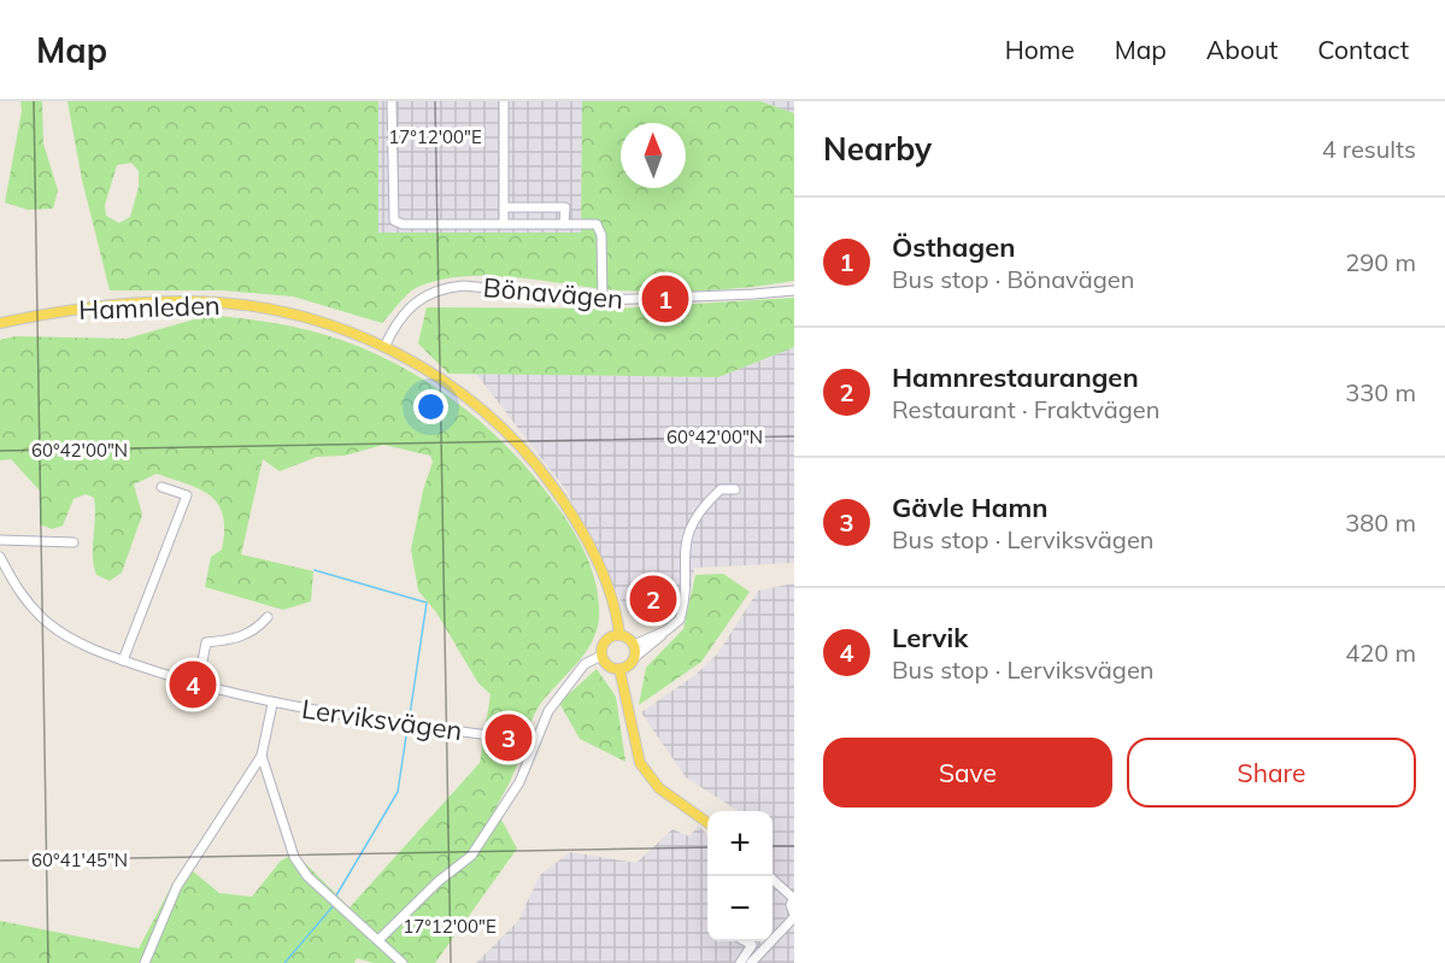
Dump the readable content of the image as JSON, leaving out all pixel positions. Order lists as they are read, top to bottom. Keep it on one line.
{"streets":{"main road":["Hamnleden"],"street":["Bönavägen","Lerviksvägen"]},"crossings":[["Bönavägen","Hamnleden"]],"north":"top","page":{"header":"Map","nav":["Home","Map","About","Contact"],"heading":["Nearby","4 results"],"list":[{"mark":"1","name":"Östhagen","note":"Bus stop · Bönavägen","value":"290 m"},{"mark":"2","name":"Hamnrestaurangen","note":"Restaurant · Fraktvägen","value":"330 m"},{"mark":"3","name":"Gävle Hamn","note":"Bus stop · Lerviksvägen","value":"380 m"},{"mark":"4","name":"Lervik","note":"Bus stop · Lerviksvägen","value":"420 m"}],"pins":["1","2","4","3"],"buttons":["Save","Share"],"map_buttons":["+","−"]},"coordinates":["17°12'00\"E","60°42'00\"N","60°41'45\"N"]}
